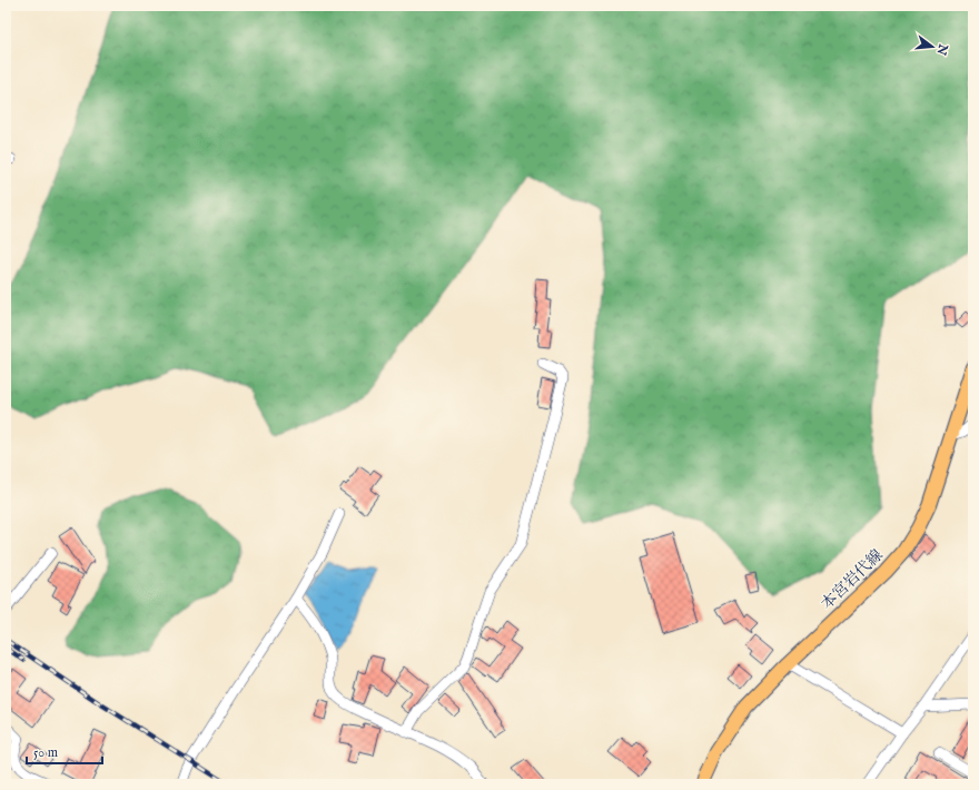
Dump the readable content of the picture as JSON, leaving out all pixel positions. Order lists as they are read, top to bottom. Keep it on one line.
{"streets":{"main road":["本宮岩代線"]},"scale_bar":"50 m","north":"right"}
